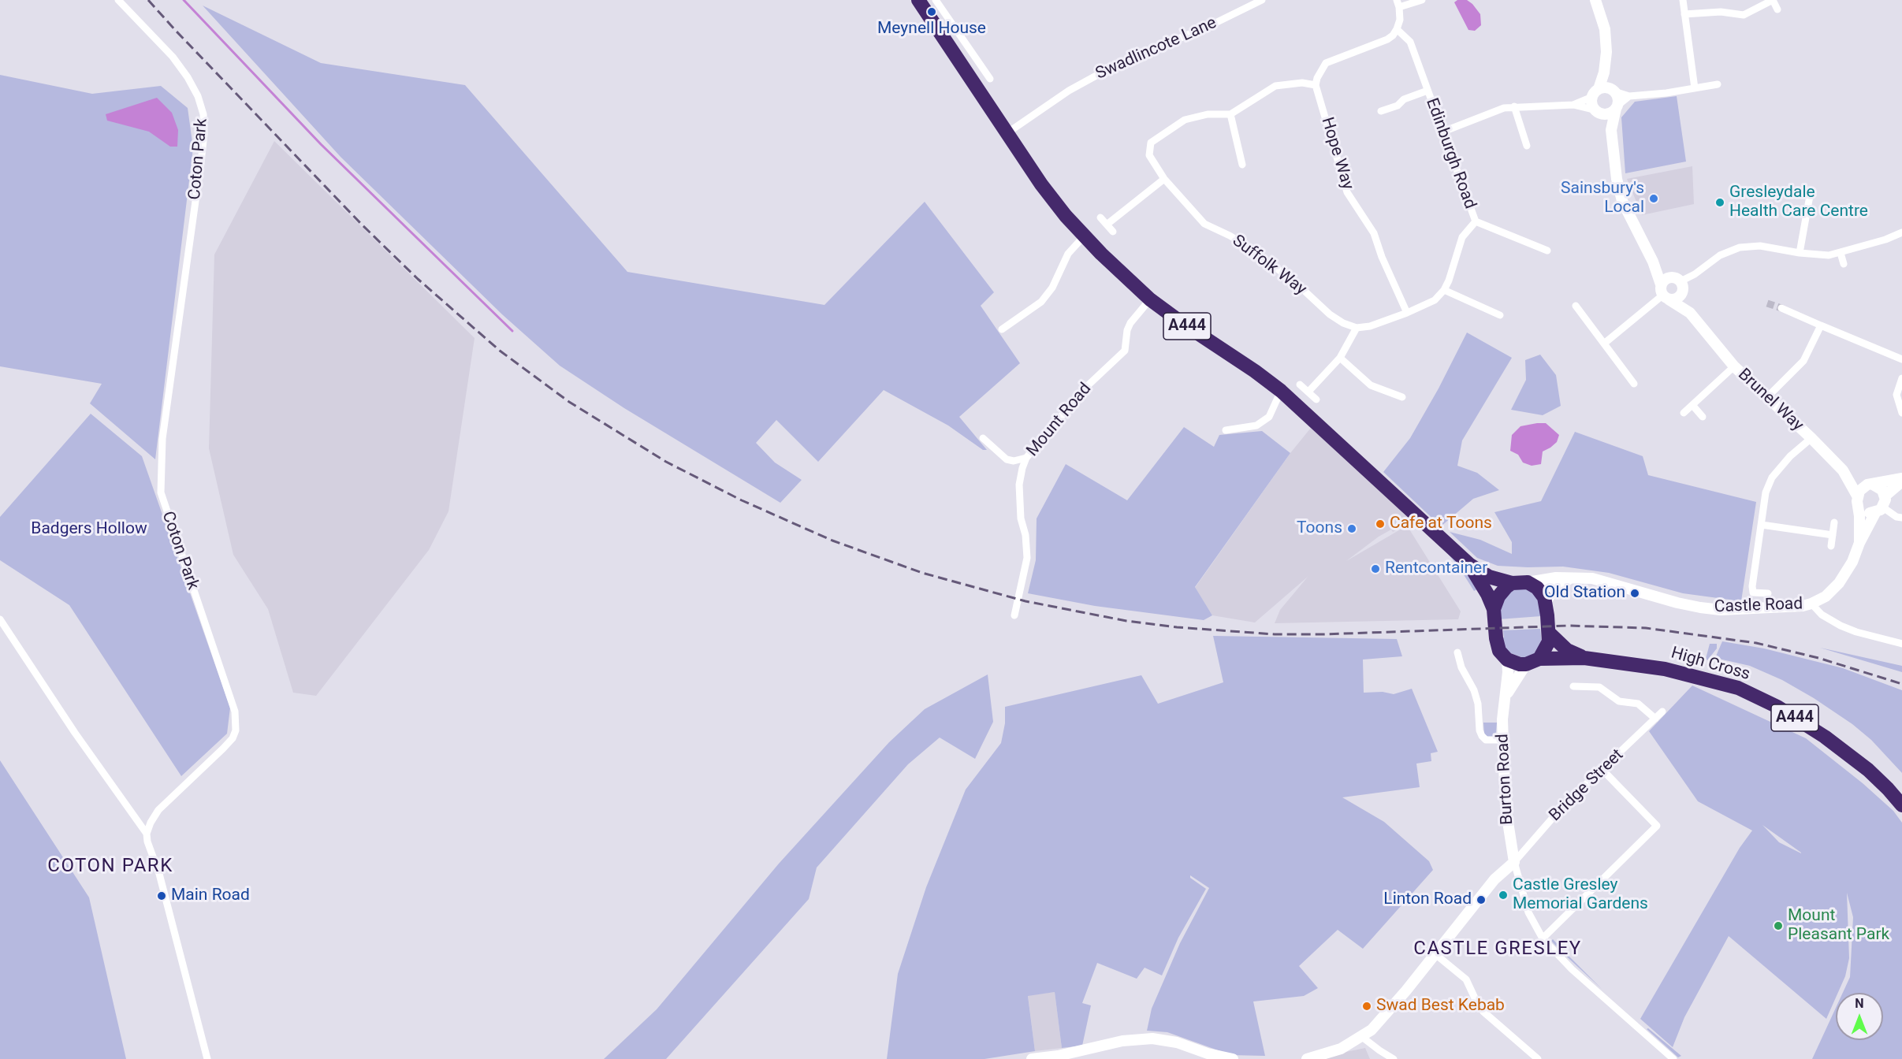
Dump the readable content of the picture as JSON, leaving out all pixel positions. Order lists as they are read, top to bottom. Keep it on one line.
{"streets":{"highway":["A444","High Cross"],"street":["Swadlincote Lane","Hope Way","Edinburgh Road","Coton Park","Suffolk Way","Brunel Way","Mount Road","Castle Road","Burton Road","Bridge Street"]},"crossings":[["Swadlincote Lane","A444"],["A444","Mount Road"],["A444","Castle Road"],["A444","High Cross"],["A444","Burton Road"],["Brunel Way","Castle Road"],["Castle Road","High Cross"],["Castle Road","Burton Road"],["High Cross","Burton Road"],["Burton Road","Bridge Street"]],"districts":["COTON PARK","CASTLE GRESLEY"],"parks":["Badgers Hollow"],"places":["Meynell House","Sainsbury's Local","Gresleydale Health Care Centre","Cafe at Toons","Toons","Rentcontainer","Old Station","Castle Gresley Memorial Gardens","Main Road","Linton Road","Mount Pleasant Park","Swad Best Kebab"],"north":"top"}
